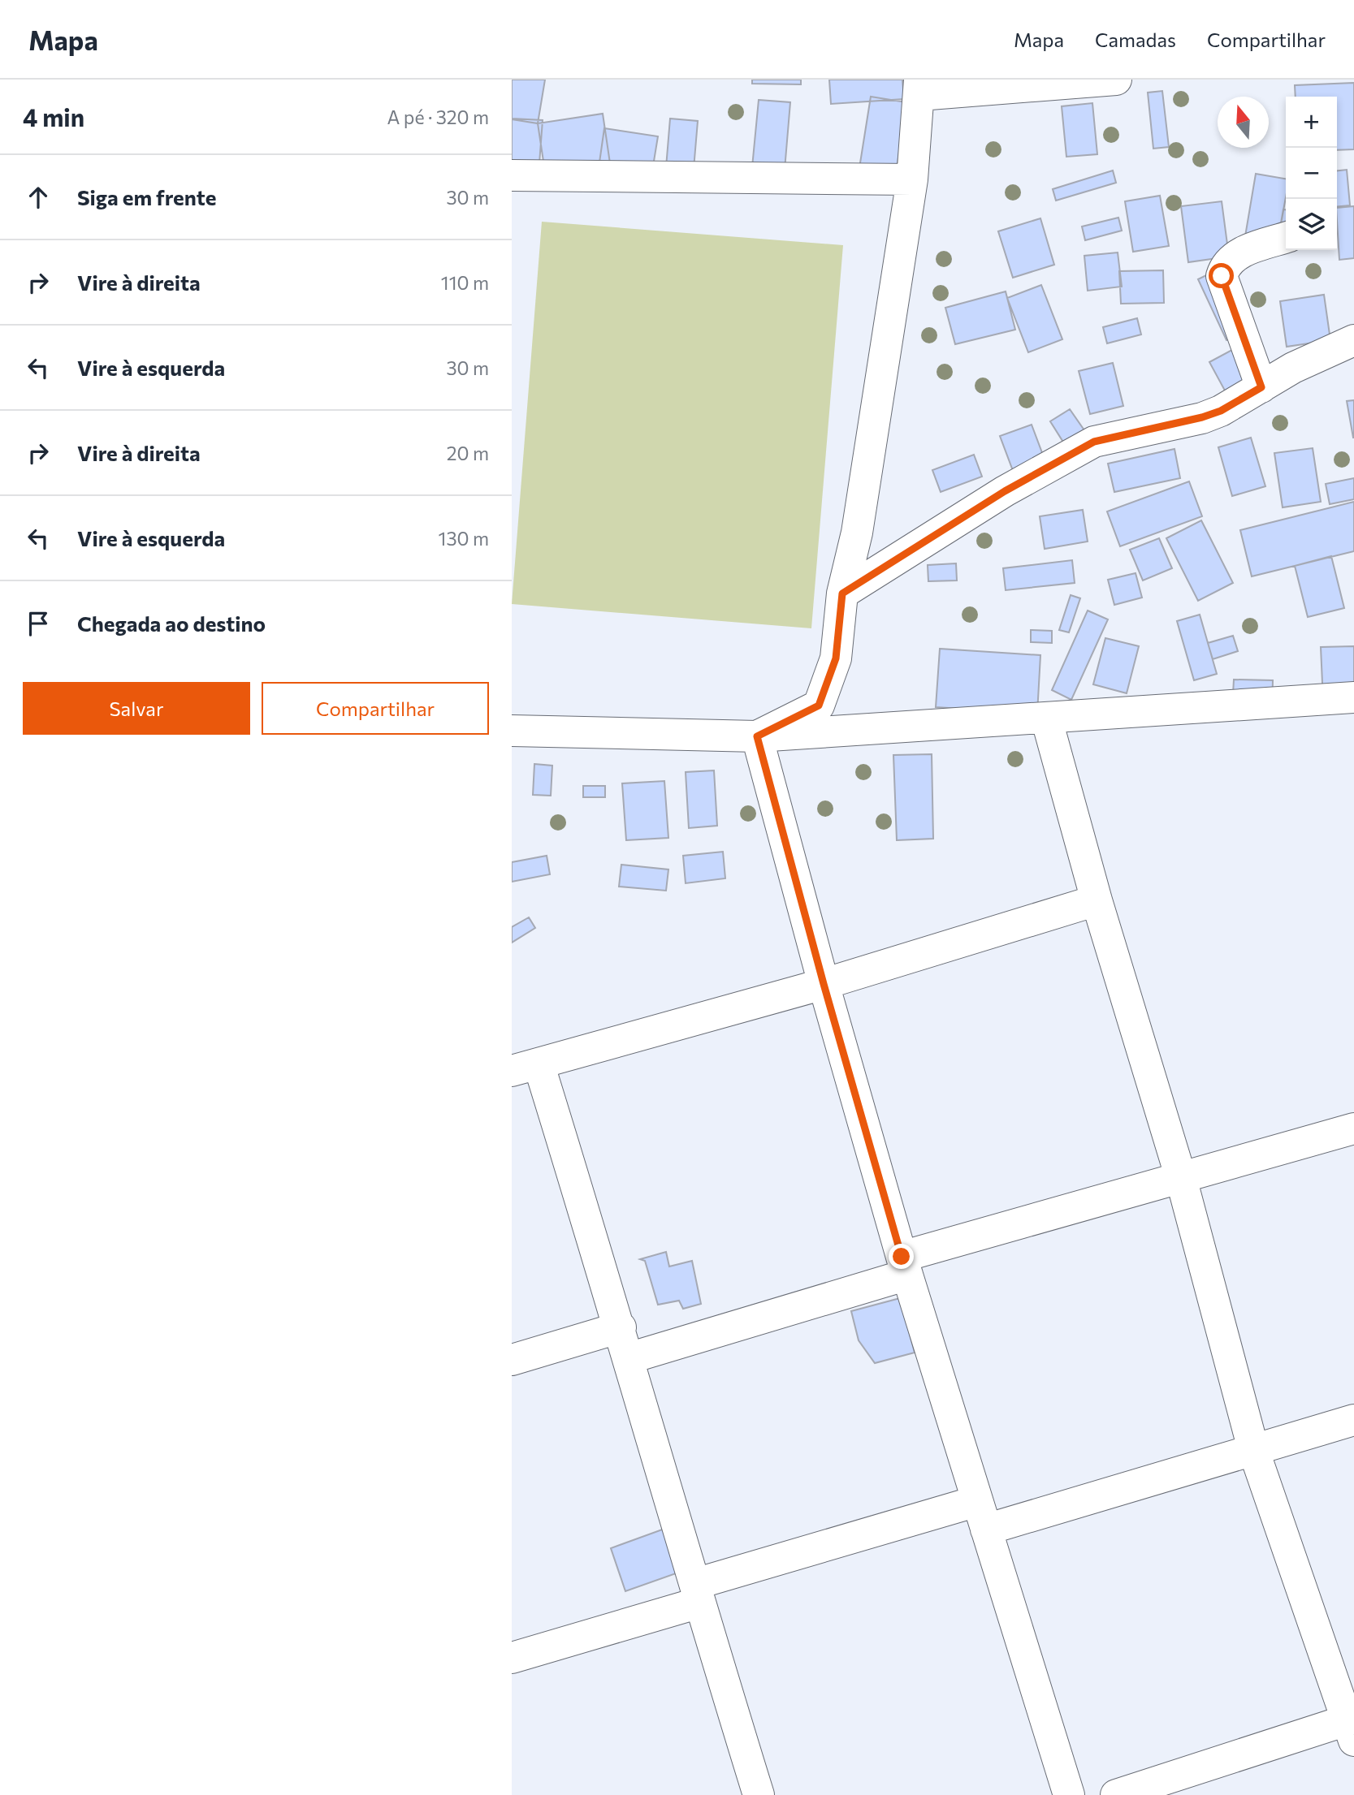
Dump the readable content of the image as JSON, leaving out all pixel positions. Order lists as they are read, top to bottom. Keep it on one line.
{"north":"top","page":{"header":"Mapa","nav":["Mapa","Camadas","Compartilhar"],"heading":["4 min","A pé · 320 m"],"map_buttons":["+","−"],"list":[["Siga em frente","30 m"],["Vire à direita","110 m"],["Vire à esquerda","30 m"],["Vire à direita","20 m"],["Vire à esquerda","130 m"],"Chegada ao destino"],"buttons":["Salvar","Compartilhar"]}}
